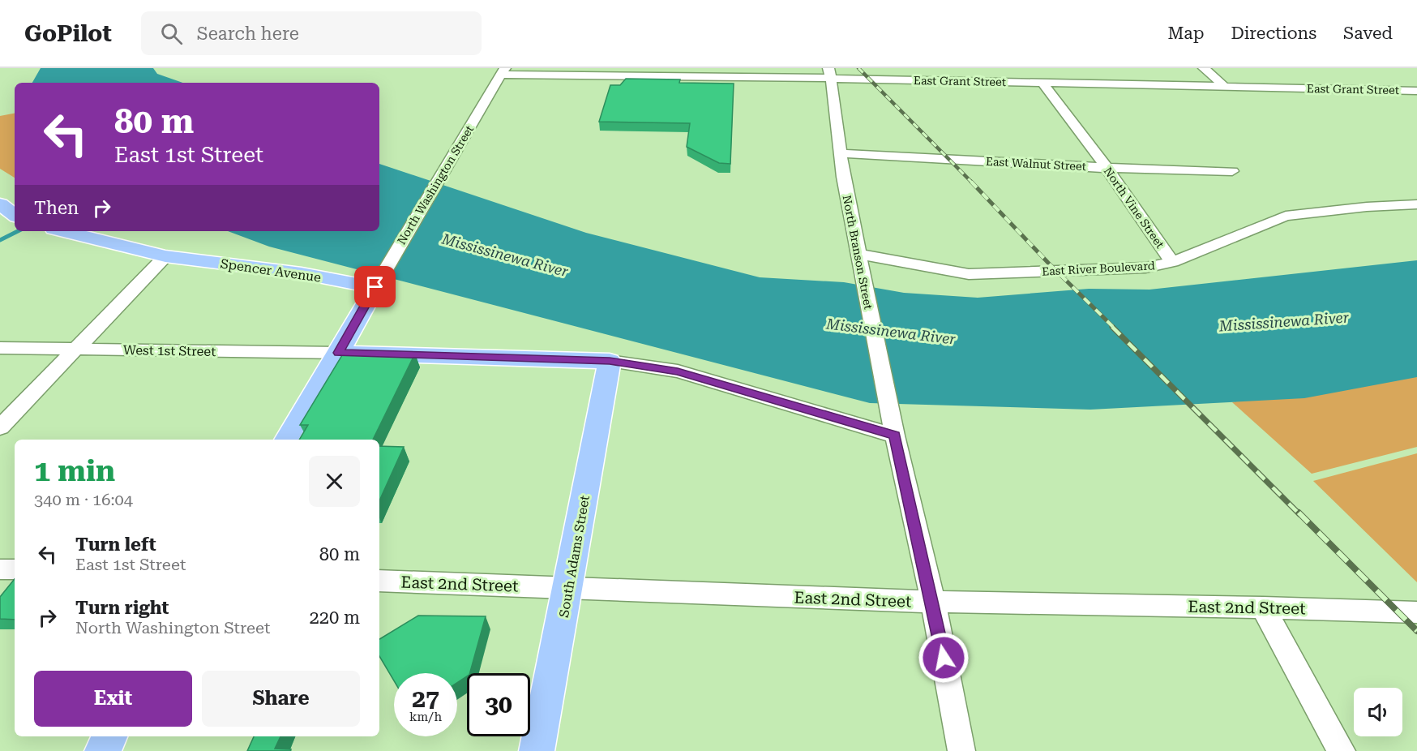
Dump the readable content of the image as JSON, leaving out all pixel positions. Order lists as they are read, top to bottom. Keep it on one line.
{"streets":{"main road":["North Washington Street","Spencer Avenue","South Adams Street"],"street":["East Grant Street","East Walnut Street","North Vine Street","North Branson Street","East River Boulevard","West 1st Street","East 2nd Street"]},"crossings":[["East Grant Street","North Washington Street"],["East Grant Street","North Vine Street"],["East Grant Street","North Branson Street"],["East Walnut Street","North Vine Street"],["East Walnut Street","North Branson Street"],["North Washington Street","Spencer Avenue"],["North Washington Street","West 1st Street"],["North Vine Street","East River Boulevard"],["North Branson Street","East River Boulevard"],["North Branson Street","East 2nd Street"],["South Adams Street","East 2nd Street"]],"water":["Mississinewa River"],"page":{"header":"GoPilot","search":"Search here","nav":["Map","Directions","Saved"],"turn":["80 m","East 1st Street"],"then":"Then","heading":["1 min","340 m · 16:04"],"list":[{"name":"Turn left","note":"East 1st Street","value":"80 m"},{"name":"Turn right","note":"North Washington Street","value":"220 m"}],"buttons":["Exit","Share"],"speed":"27 km/h","limit":"30"}}
